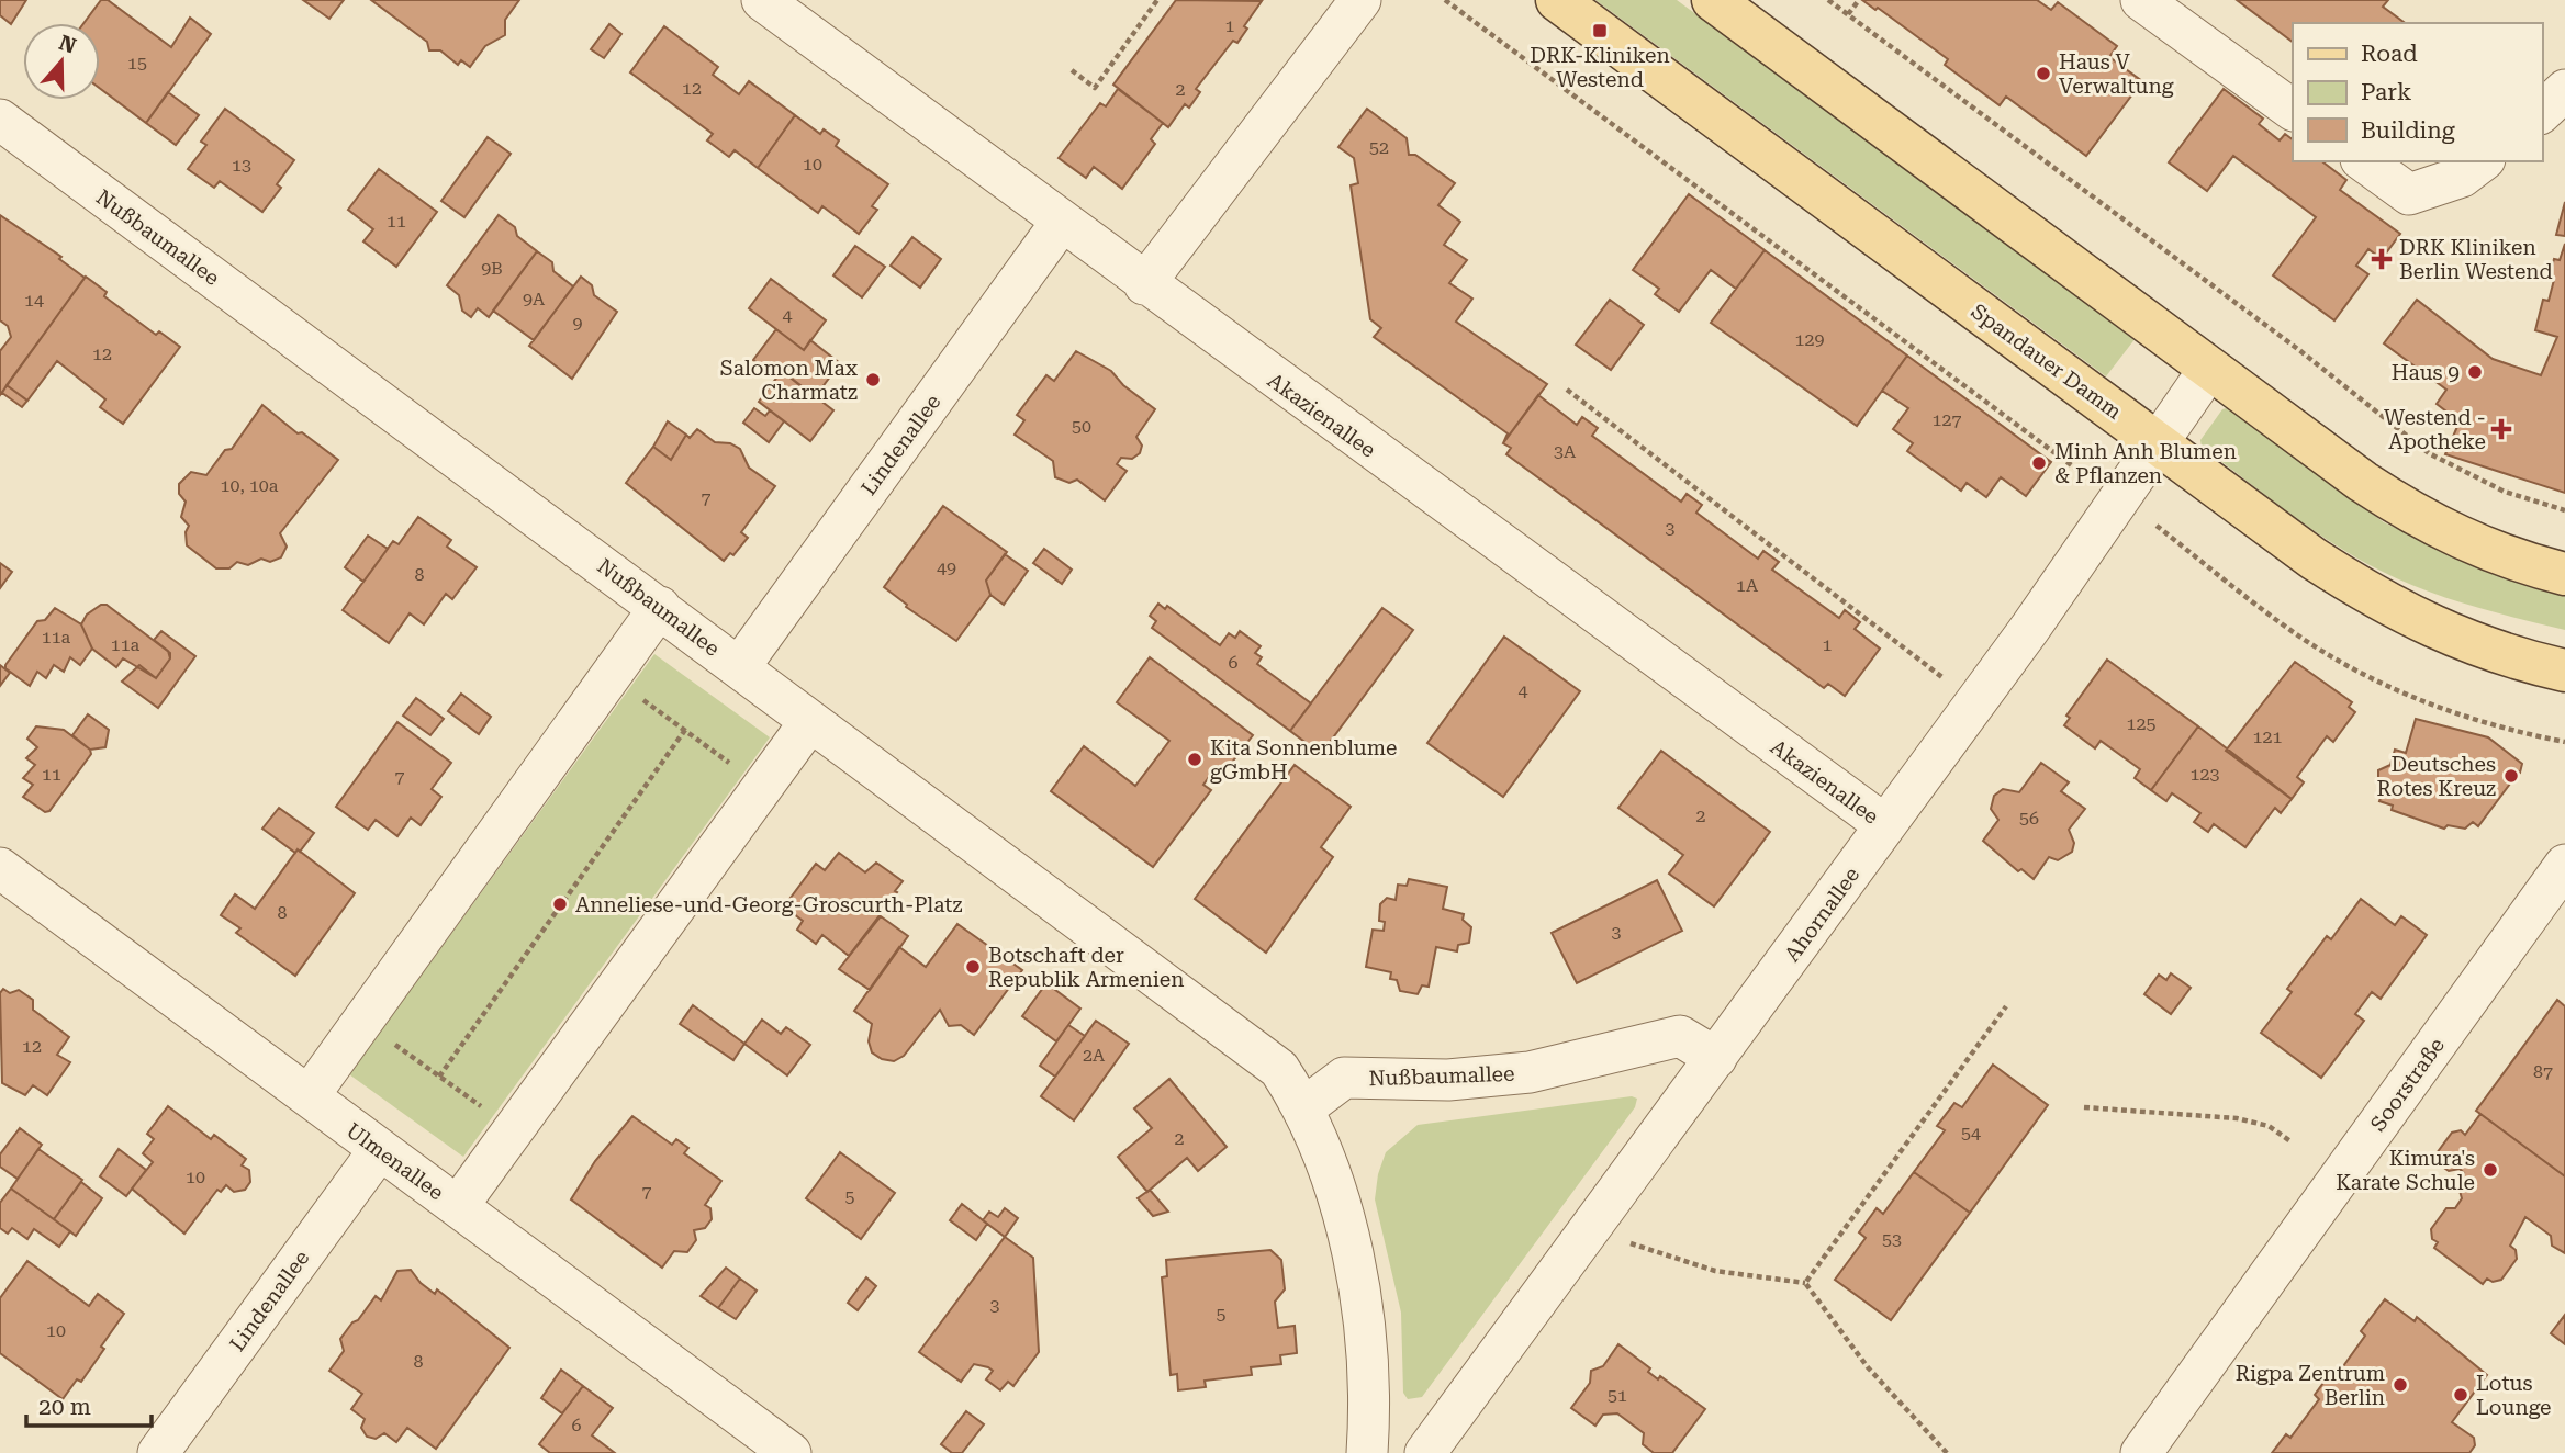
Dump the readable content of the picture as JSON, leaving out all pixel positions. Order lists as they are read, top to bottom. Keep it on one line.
{"streets":{"main road":["Spandauer Damm"],"street":["Nußbaumallee","Akazienallee","Lindenallee","Ahornallee","Soorstraße","Ulmenallee"]},"crossings":[["Nußbaumallee","Lindenallee"],["Nußbaumallee","Ahornallee"],["Spandauer Damm","Ahornallee"],["Akazienallee","Lindenallee"],["Akazienallee","Ahornallee"],["Lindenallee","Ulmenallee"]],"places":{"transit":["DRK-Kliniken Westend"],"other":["Haus V Verwaltung","Haus 9","Salomon Max Charmatz","Minh Anh Blumen & Pflanzen","Kita Sonnenblume gGmbH","Deutsches Rotes Kreuz","Anneliese-und-Georg-Groscurth-Platz","Botschaft der Republik Armenien","Kimura's Karate Schule","Rigpa Zentrum Berlin","Lotus Lounge"],"health":["DRK Kliniken Berlin Westend","Westend - Apotheke"]},"house_numbers":["1","15","12","2","52","10","13","11","9B","9A","14","4","9","129","12","127","50","3A","10, 10a","7","3","49","8","1A","11a","11a","1","6","4","125","121","11","123","7","2","56","8","3","12","2A","87","54","2","10","7","5","53","3","5","10","8","51","6"],"legend":["Road","Park","Building"],"scale_bar":"20 m","north":"top"}
